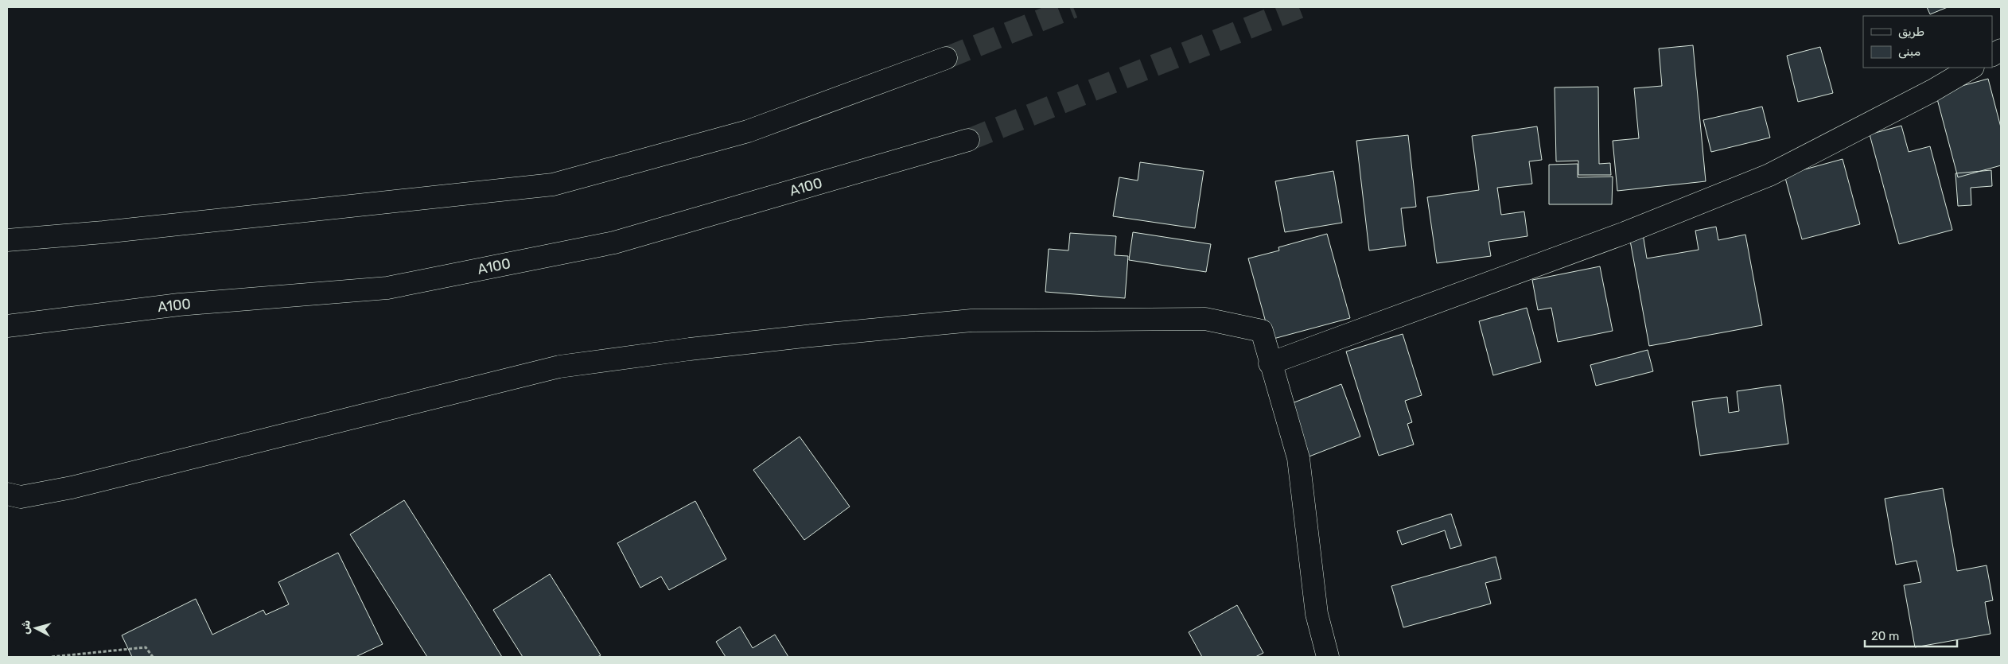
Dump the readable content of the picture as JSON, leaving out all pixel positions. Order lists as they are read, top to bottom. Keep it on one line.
{"streets":{"main road":["A100"]},"legend":["طريق","مبنى"],"scale_bar":"20 m","north":"left"}
